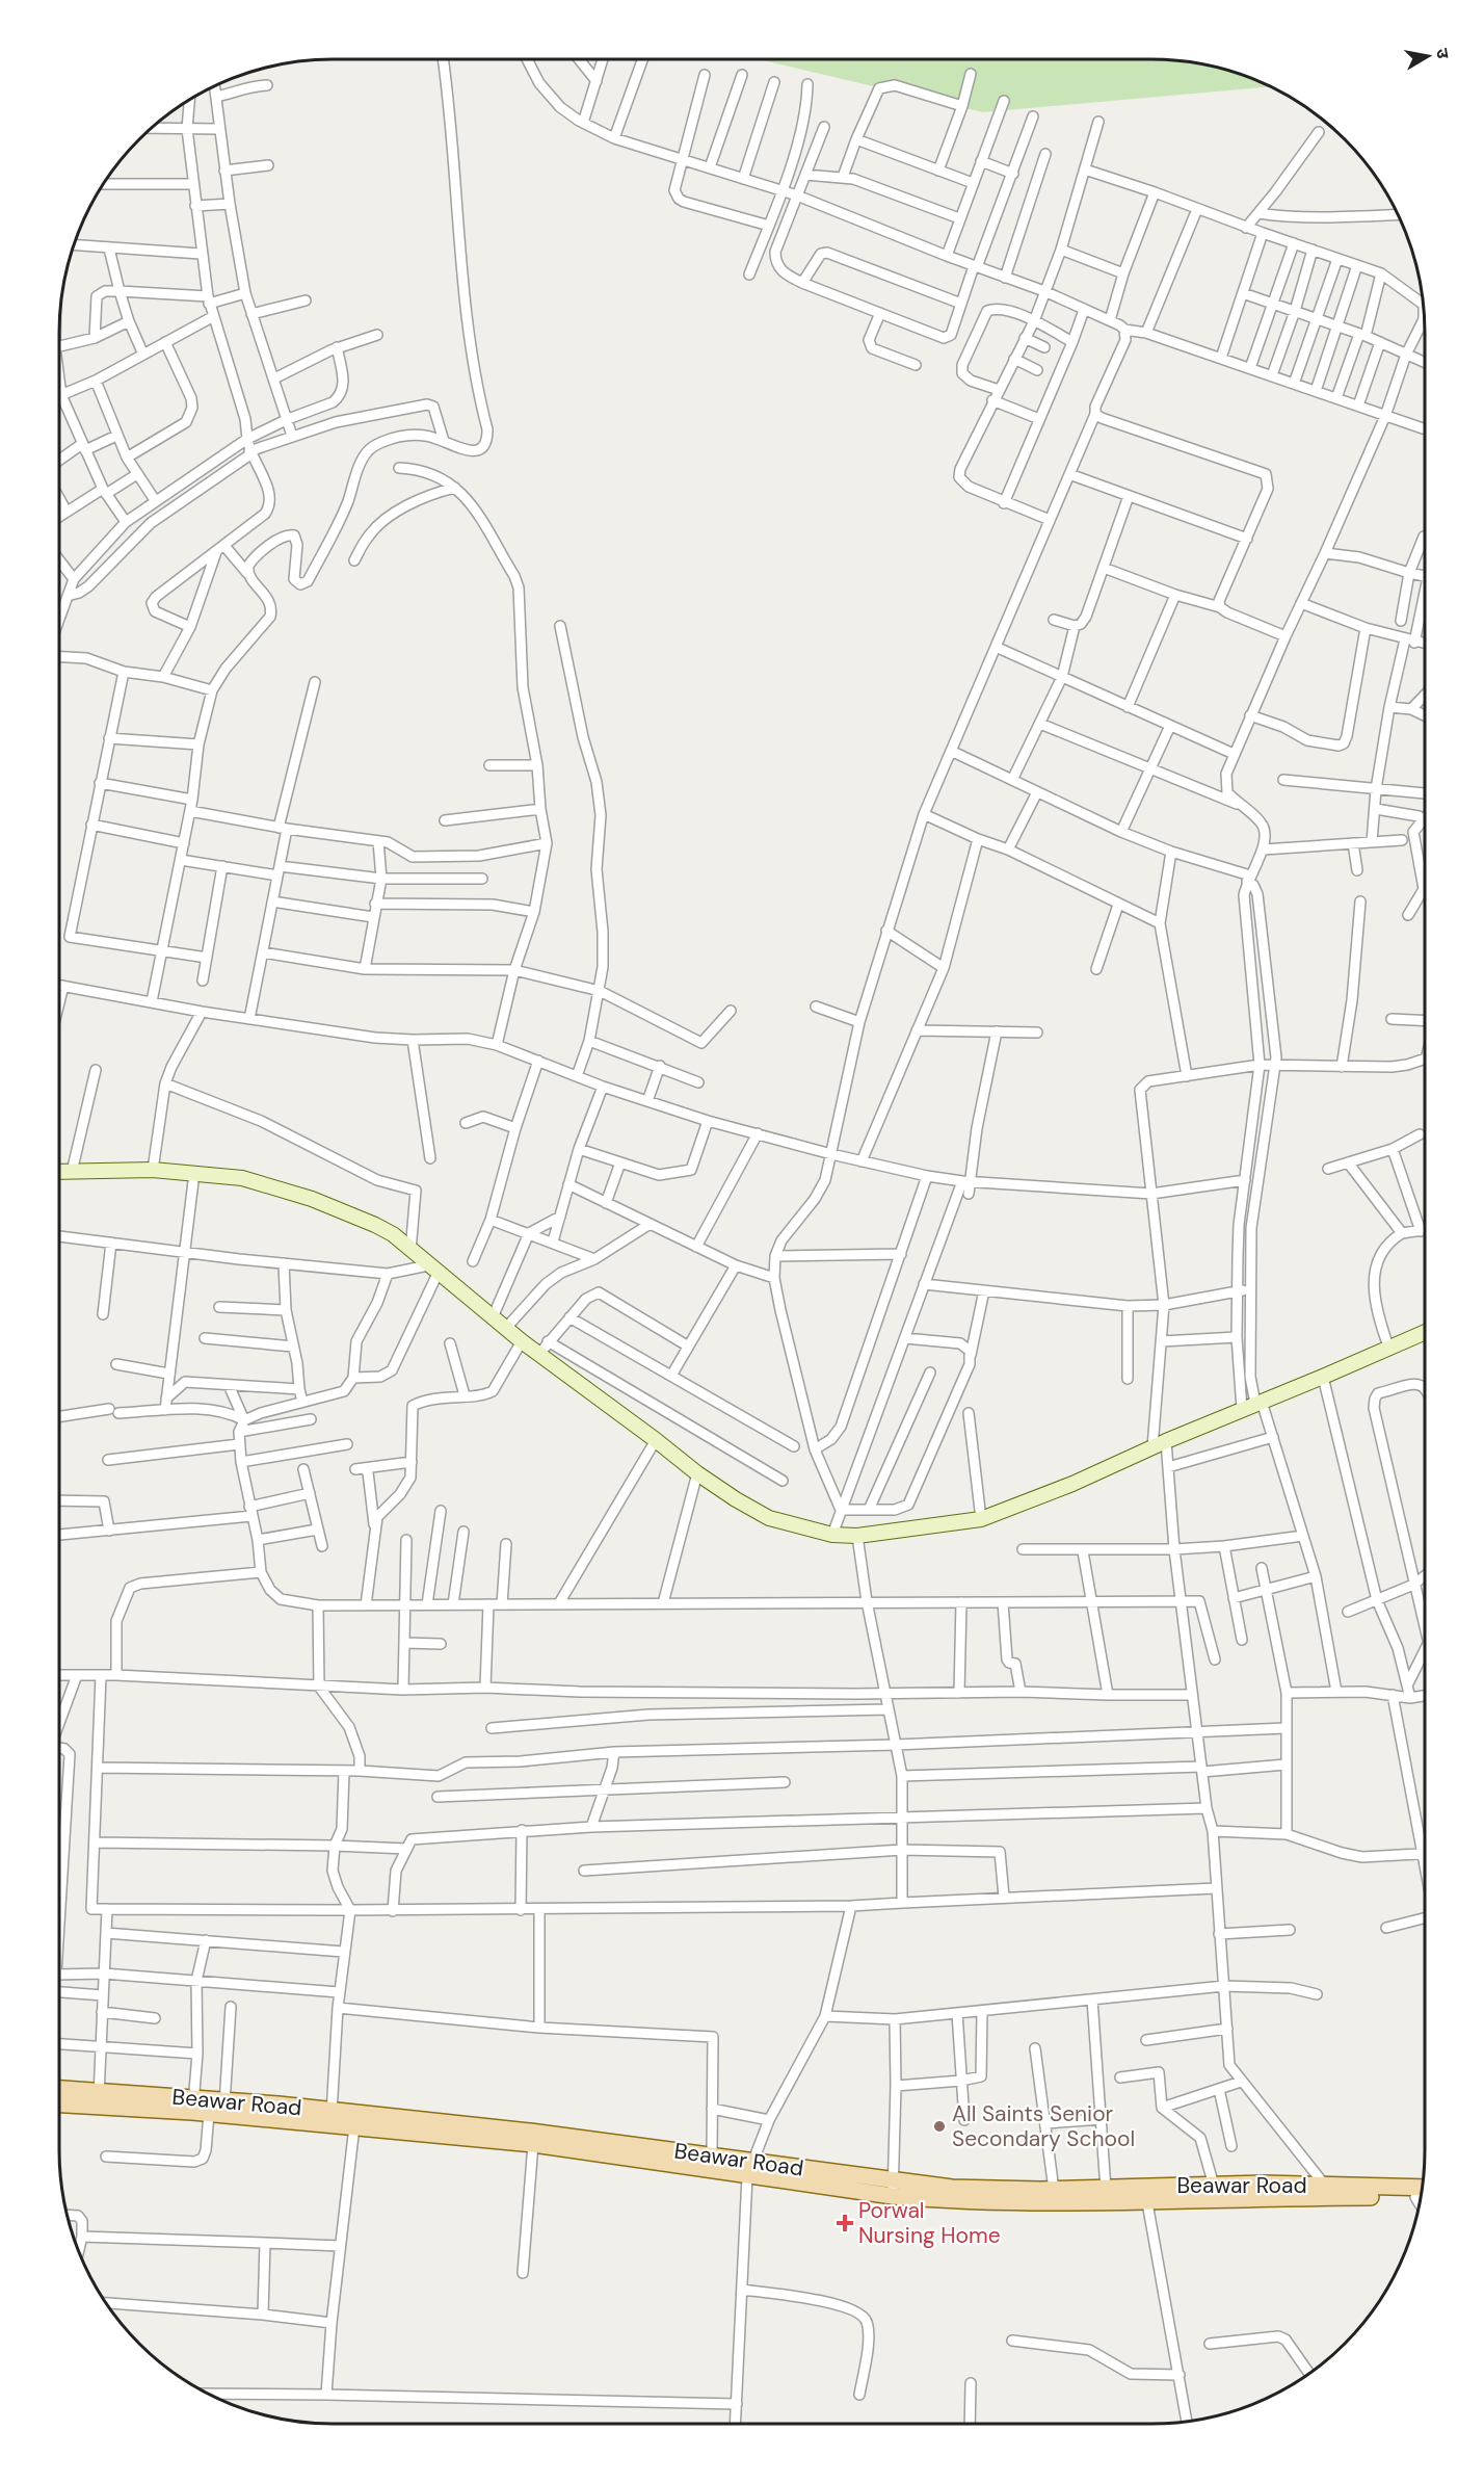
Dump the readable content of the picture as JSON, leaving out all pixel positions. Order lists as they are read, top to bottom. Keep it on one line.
{"streets":{"main road":["Beawar Road"]},"places":{"other":["All Saints Senior Secondary School"],"health":["Porwal Nursing Home"]},"north":"right"}
